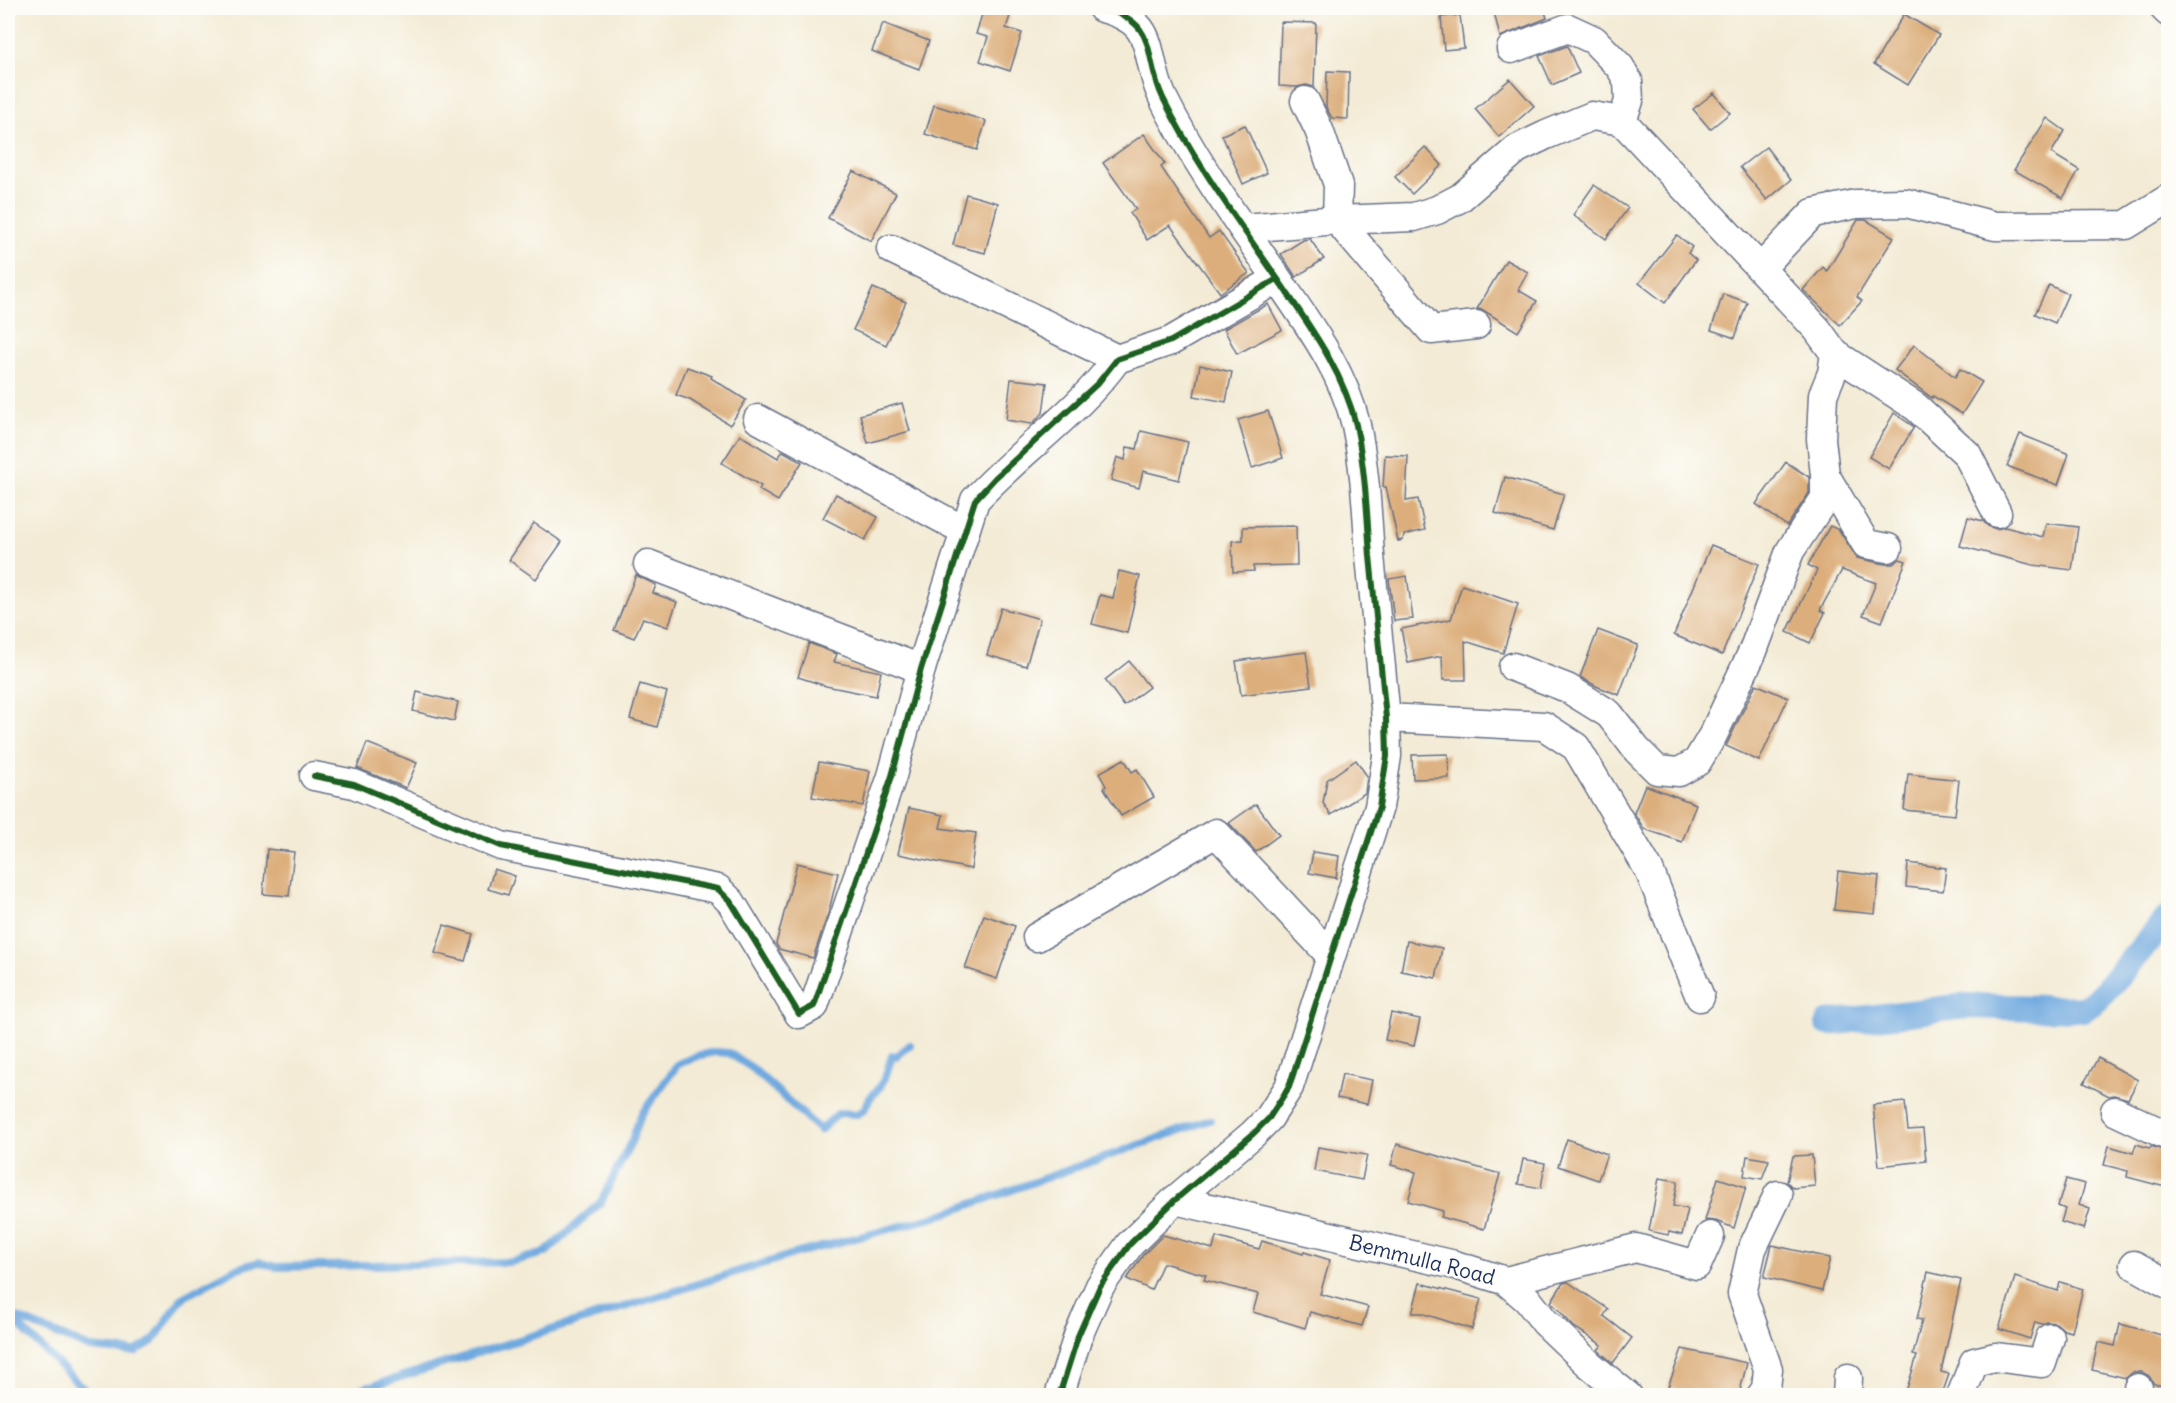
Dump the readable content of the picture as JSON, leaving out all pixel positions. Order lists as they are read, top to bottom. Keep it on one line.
{"streets":{"street":["Bemmulla Road"]}}
